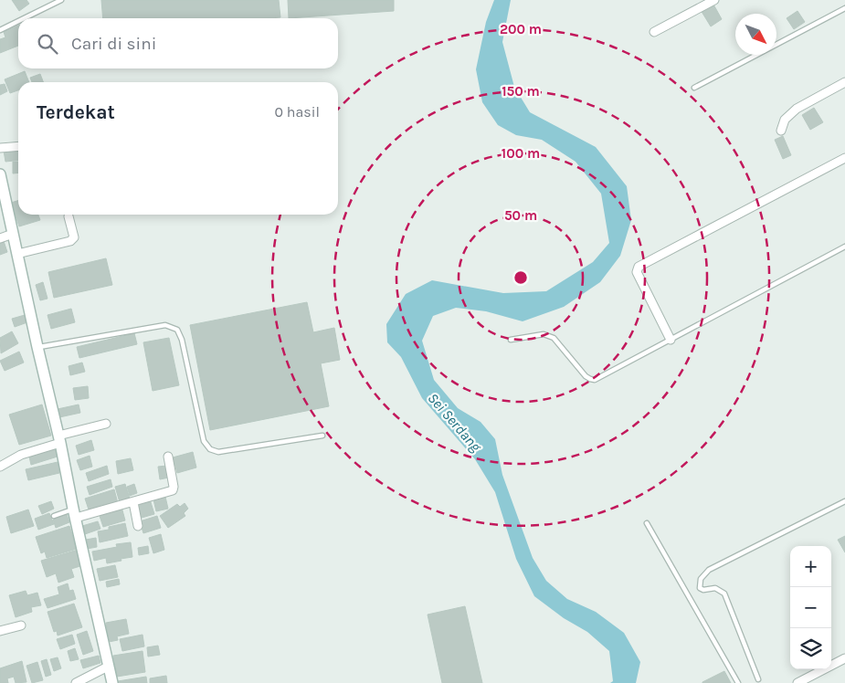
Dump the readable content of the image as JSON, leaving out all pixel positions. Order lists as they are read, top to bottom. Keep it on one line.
{"water":["Sei Serdang"],"north":"bottom right","page":{"search":"Cari di sini","heading":["Terdekat","0 hasil"],"map_buttons":["+","−"]},"rings":["200 m","150 m","100 m","50 m"]}
